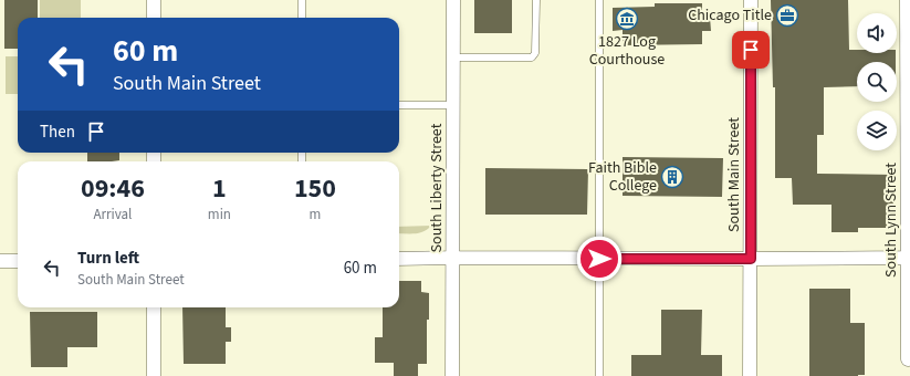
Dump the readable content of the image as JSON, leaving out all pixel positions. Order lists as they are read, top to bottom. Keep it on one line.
{"streets":{"street":["South Main Street","South Liberty Street","South Lynn Street"]},"places":{"office":["Chicago Title"],"museum":["1827 Log Courthouse"],"building":["Faith Bible College"]},"page":{"turn":["60 m","South Main Street"],"then":"Then","eta":["09:46","Arrival","1","min","150","m"],"list":[{"name":"Turn left","note":"South Main Street","value":"60 m"}]}}
